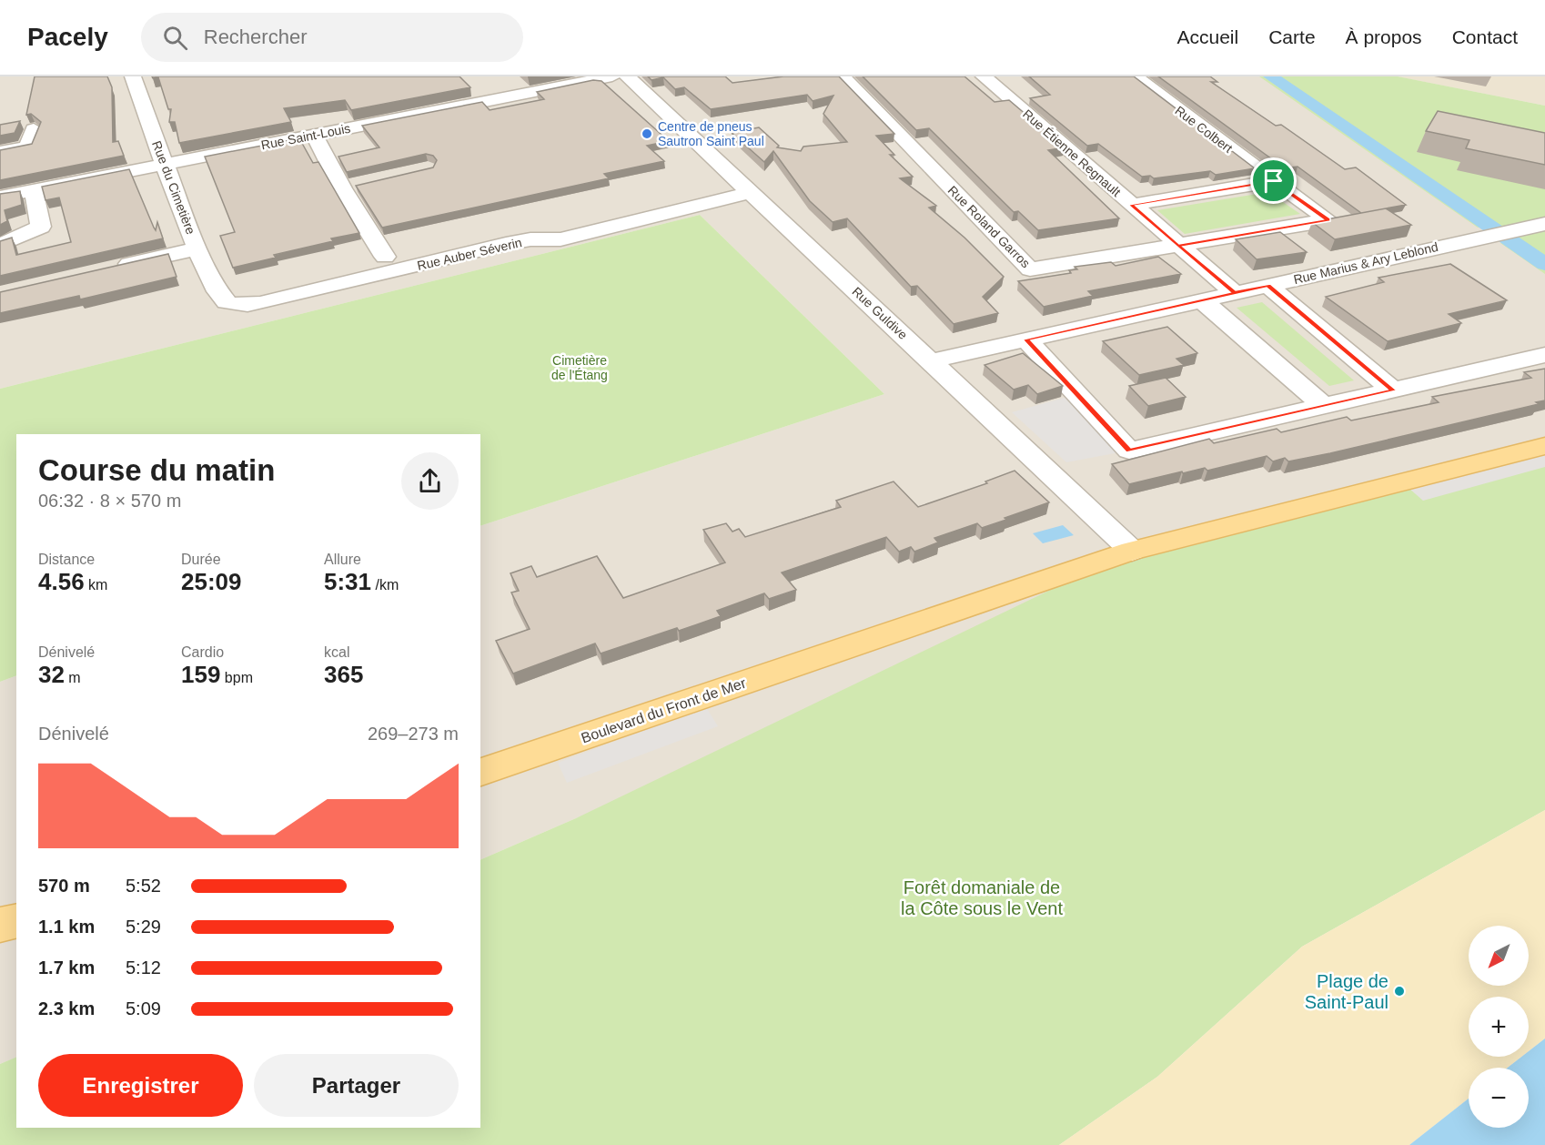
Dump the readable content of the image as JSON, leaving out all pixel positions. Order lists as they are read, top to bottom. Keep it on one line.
{"streets":{"main road":["Boulevard du Front de Mer"],"street":["Rue Colbert","Rue Saint-Louis","Rue Étienne Regnault","Rue du Cimetière","Rue Roland Garros","Rue Auber Séverin","Rue Marius & Ary Leblond","Rue Guldive"]},"crossings":[["Rue Colbert","Rue Étienne Regnault"],["Rue Colbert","Rue Roland Garros"],["Rue Saint-Louis","Rue du Cimetière"],["Rue Étienne Regnault","Rue Roland Garros"],["Rue Étienne Regnault","Rue Marius & Ary Leblond"],["Rue du Cimetière","Rue Auber Séverin"],["Rue Auber Séverin","Rue Guldive"],["Rue Marius & Ary Leblond","Rue Guldive"],["Rue Guldive","Boulevard du Front de Mer"]],"parks":["Cimetière de l'Étang","Forêt domaniale de la Côte sous le Vent"],"places":["Centre de pneus Sautron Saint Paul","Plage de Saint-Paul"],"north":"bottom left","page":{"header":"Pacely","search":"Rechercher","nav":["Accueil","Carte","À propos","Contact"],"heading":["Course du matin","06:32 · 8 × 570 m"],"stats":[["Distance","4.56 km"],["Durée","25:09"],["Allure","5:31 /km"],["Dénivelé","32 m"],["Cardio","159 bpm"],["kcal","365"]],"chart":["Dénivelé","269–273 m"],"list":[{"name":"570 m","note":"5:52"},{"name":"1.1 km","note":"5:29"},{"name":"1.7 km","note":"5:12"},{"name":"2.3 km","note":"5:09"}],"map_buttons":["+","−"],"buttons":["Enregistrer","Partager"]}}
